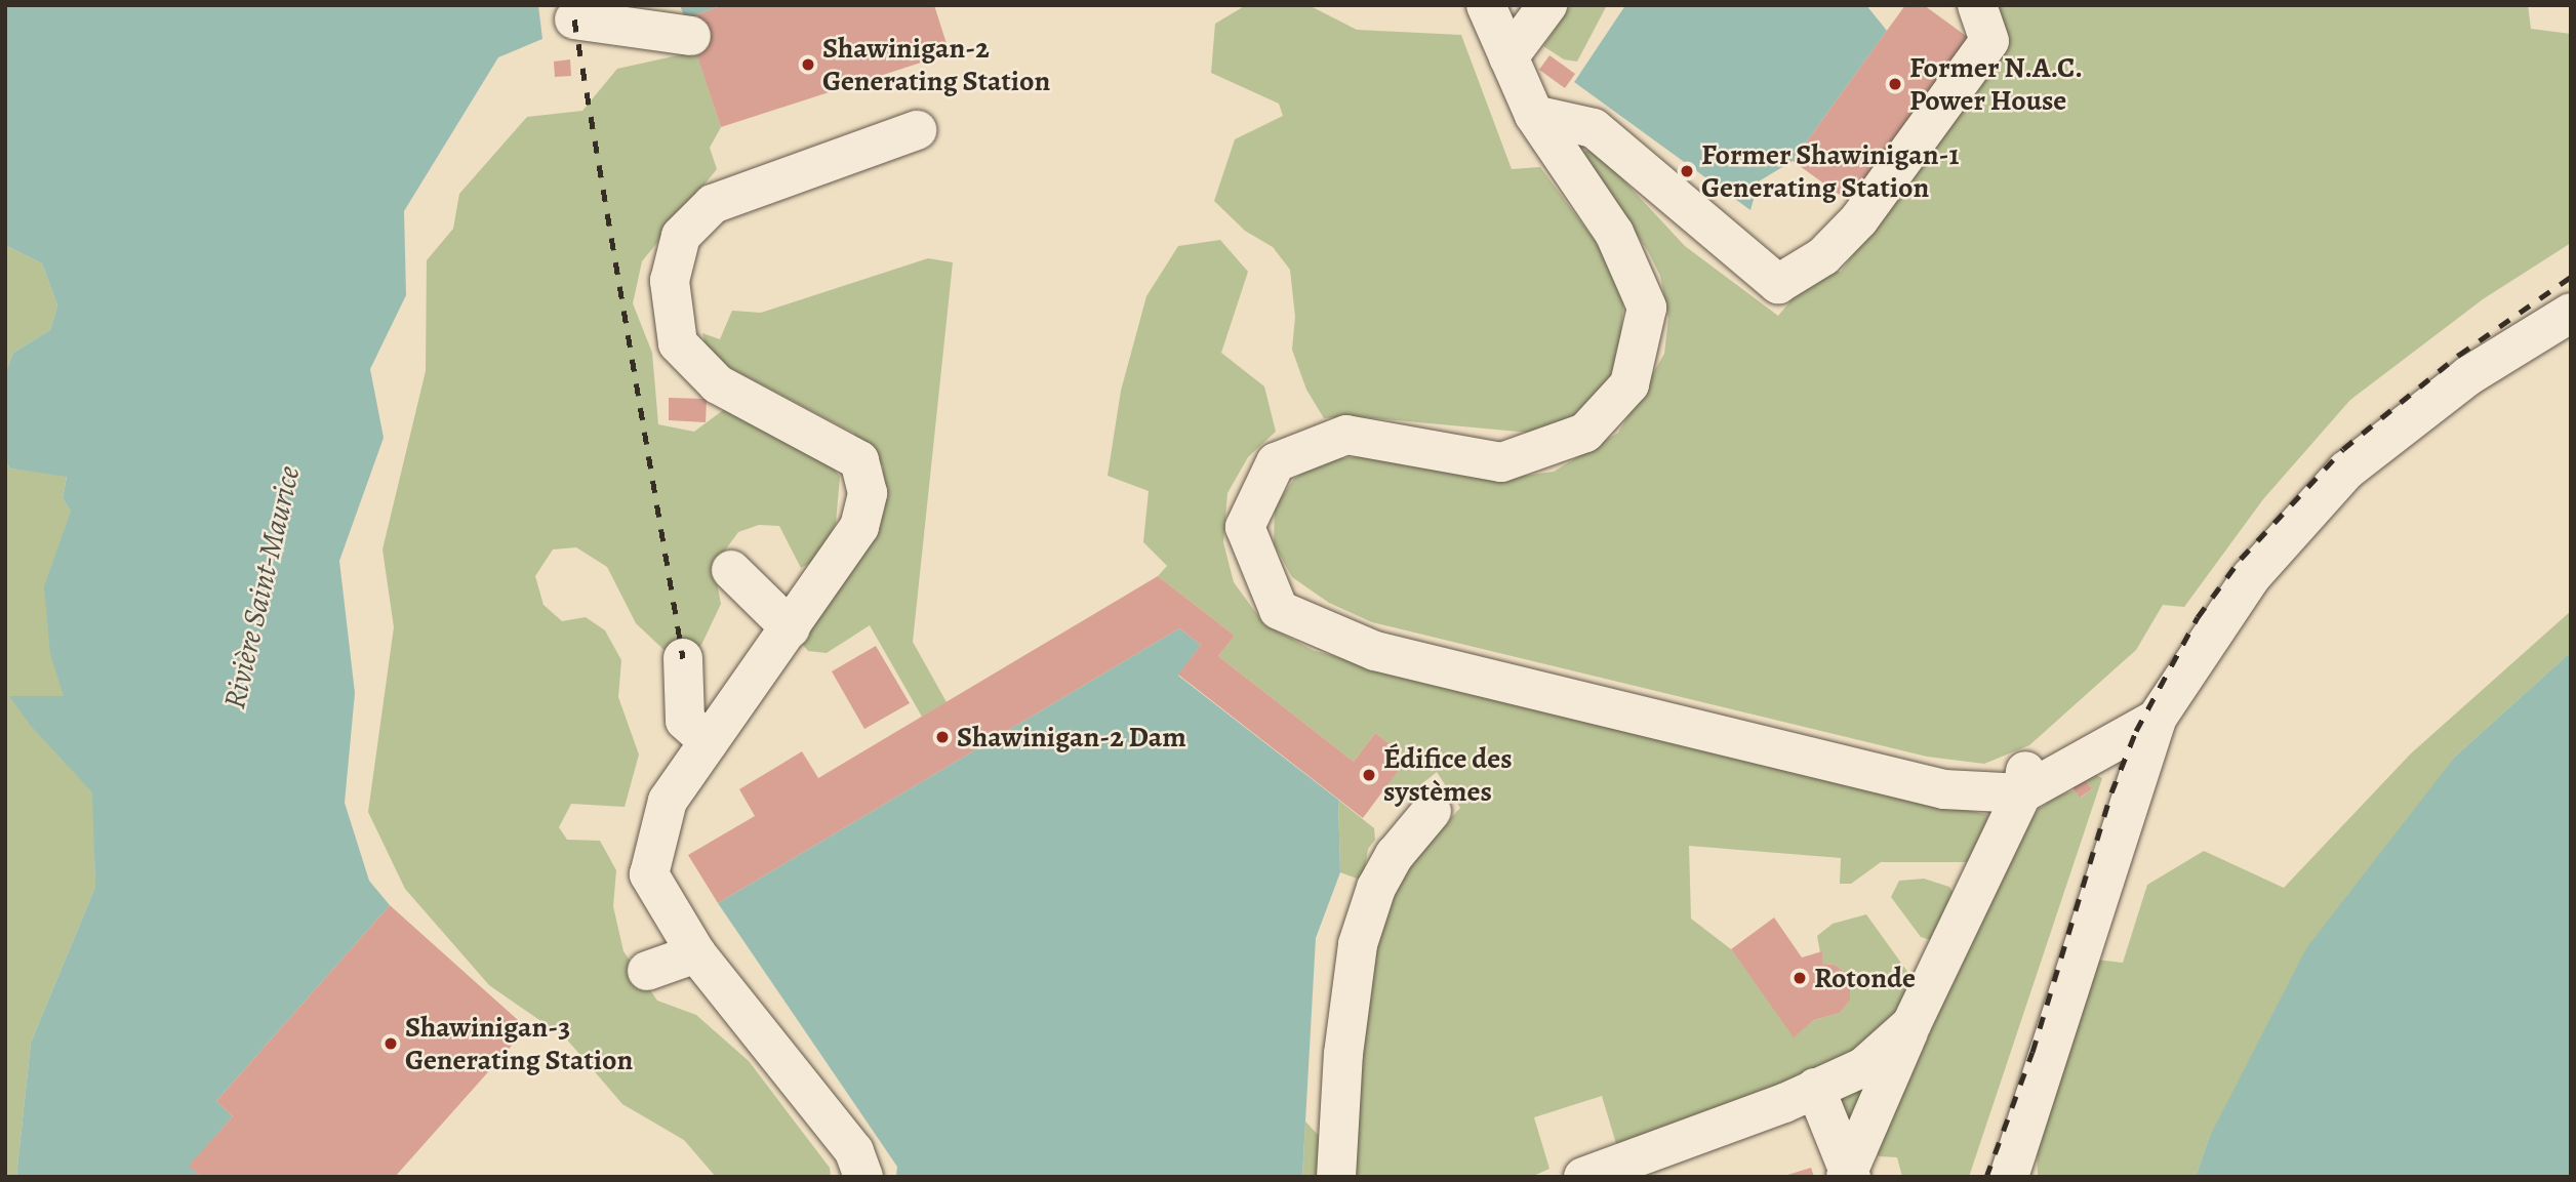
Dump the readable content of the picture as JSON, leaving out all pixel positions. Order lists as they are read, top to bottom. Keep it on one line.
{"water":["Rivière Saint-Maurice"],"places":["Shawinigan-2 Generating Station","Former N.A.C. Power House","Former Shawinigan-1 Generating Station","Shawinigan-2 Dam","Édifice des systèmes","Rotonde","Shawinigan-3 Generating Station"]}
